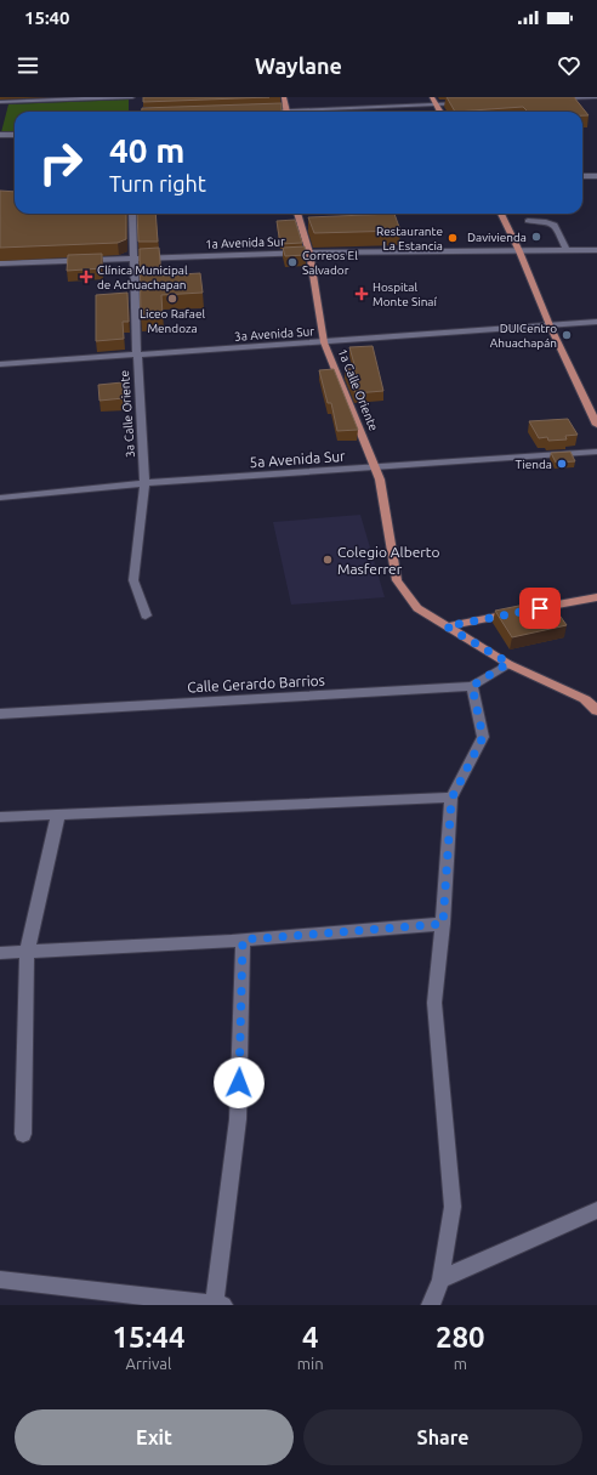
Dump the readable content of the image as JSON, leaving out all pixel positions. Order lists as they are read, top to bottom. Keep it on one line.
{"streets":{"main road":["1a Calle Oriente"],"street":["1a Avenida Sur","3a Avenida Sur","3a Calle Oriente","5a Avenida Sur","Calle Gerardo Barrios"]},"crossings":[["1a Avenida Sur","1a Calle Oriente"],["1a Avenida Sur","3a Calle Oriente"],["3a Avenida Sur","1a Calle Oriente"],["3a Avenida Sur","3a Calle Oriente"],["1a Calle Oriente","5a Avenida Sur"],["3a Calle Oriente","5a Avenida Sur"]],"places":{"other":["Davivienda","Restaurante La Estancia","Correos El Salvador","Liceo Rafael Mendoza","DUICentro Ahuachapán","Tienda","Colegio Alberto Masferrer"],"health":["Clínica Municipal de Achuachapan","Hospital Monte Sinaí"]},"page":{"status":"15:40","header":"Waylane","turn":["40 m","Turn right"],"eta":["15:44","Arrival","4","min","280","m"],"buttons":["Exit","Share"]}}
